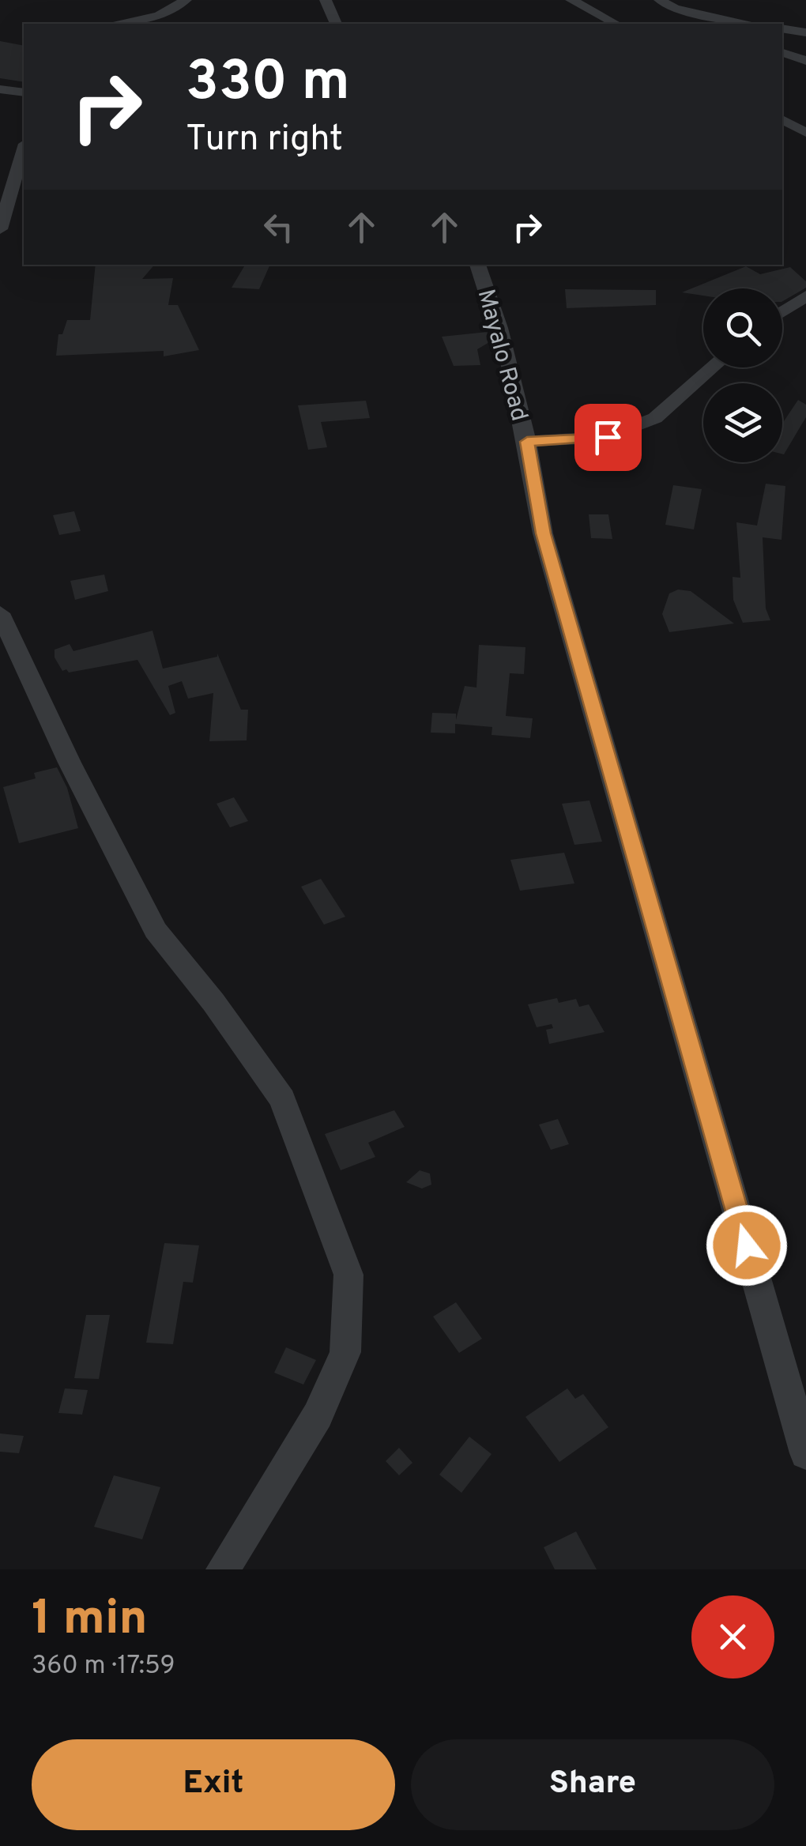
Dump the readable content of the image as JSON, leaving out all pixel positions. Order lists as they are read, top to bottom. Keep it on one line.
{"streets":{"street":["Mayalo Road"]},"page":{"turn":["330 m","Turn right"],"heading":["1 min","360 m · 17:59"],"buttons":["Exit","Share"]}}
